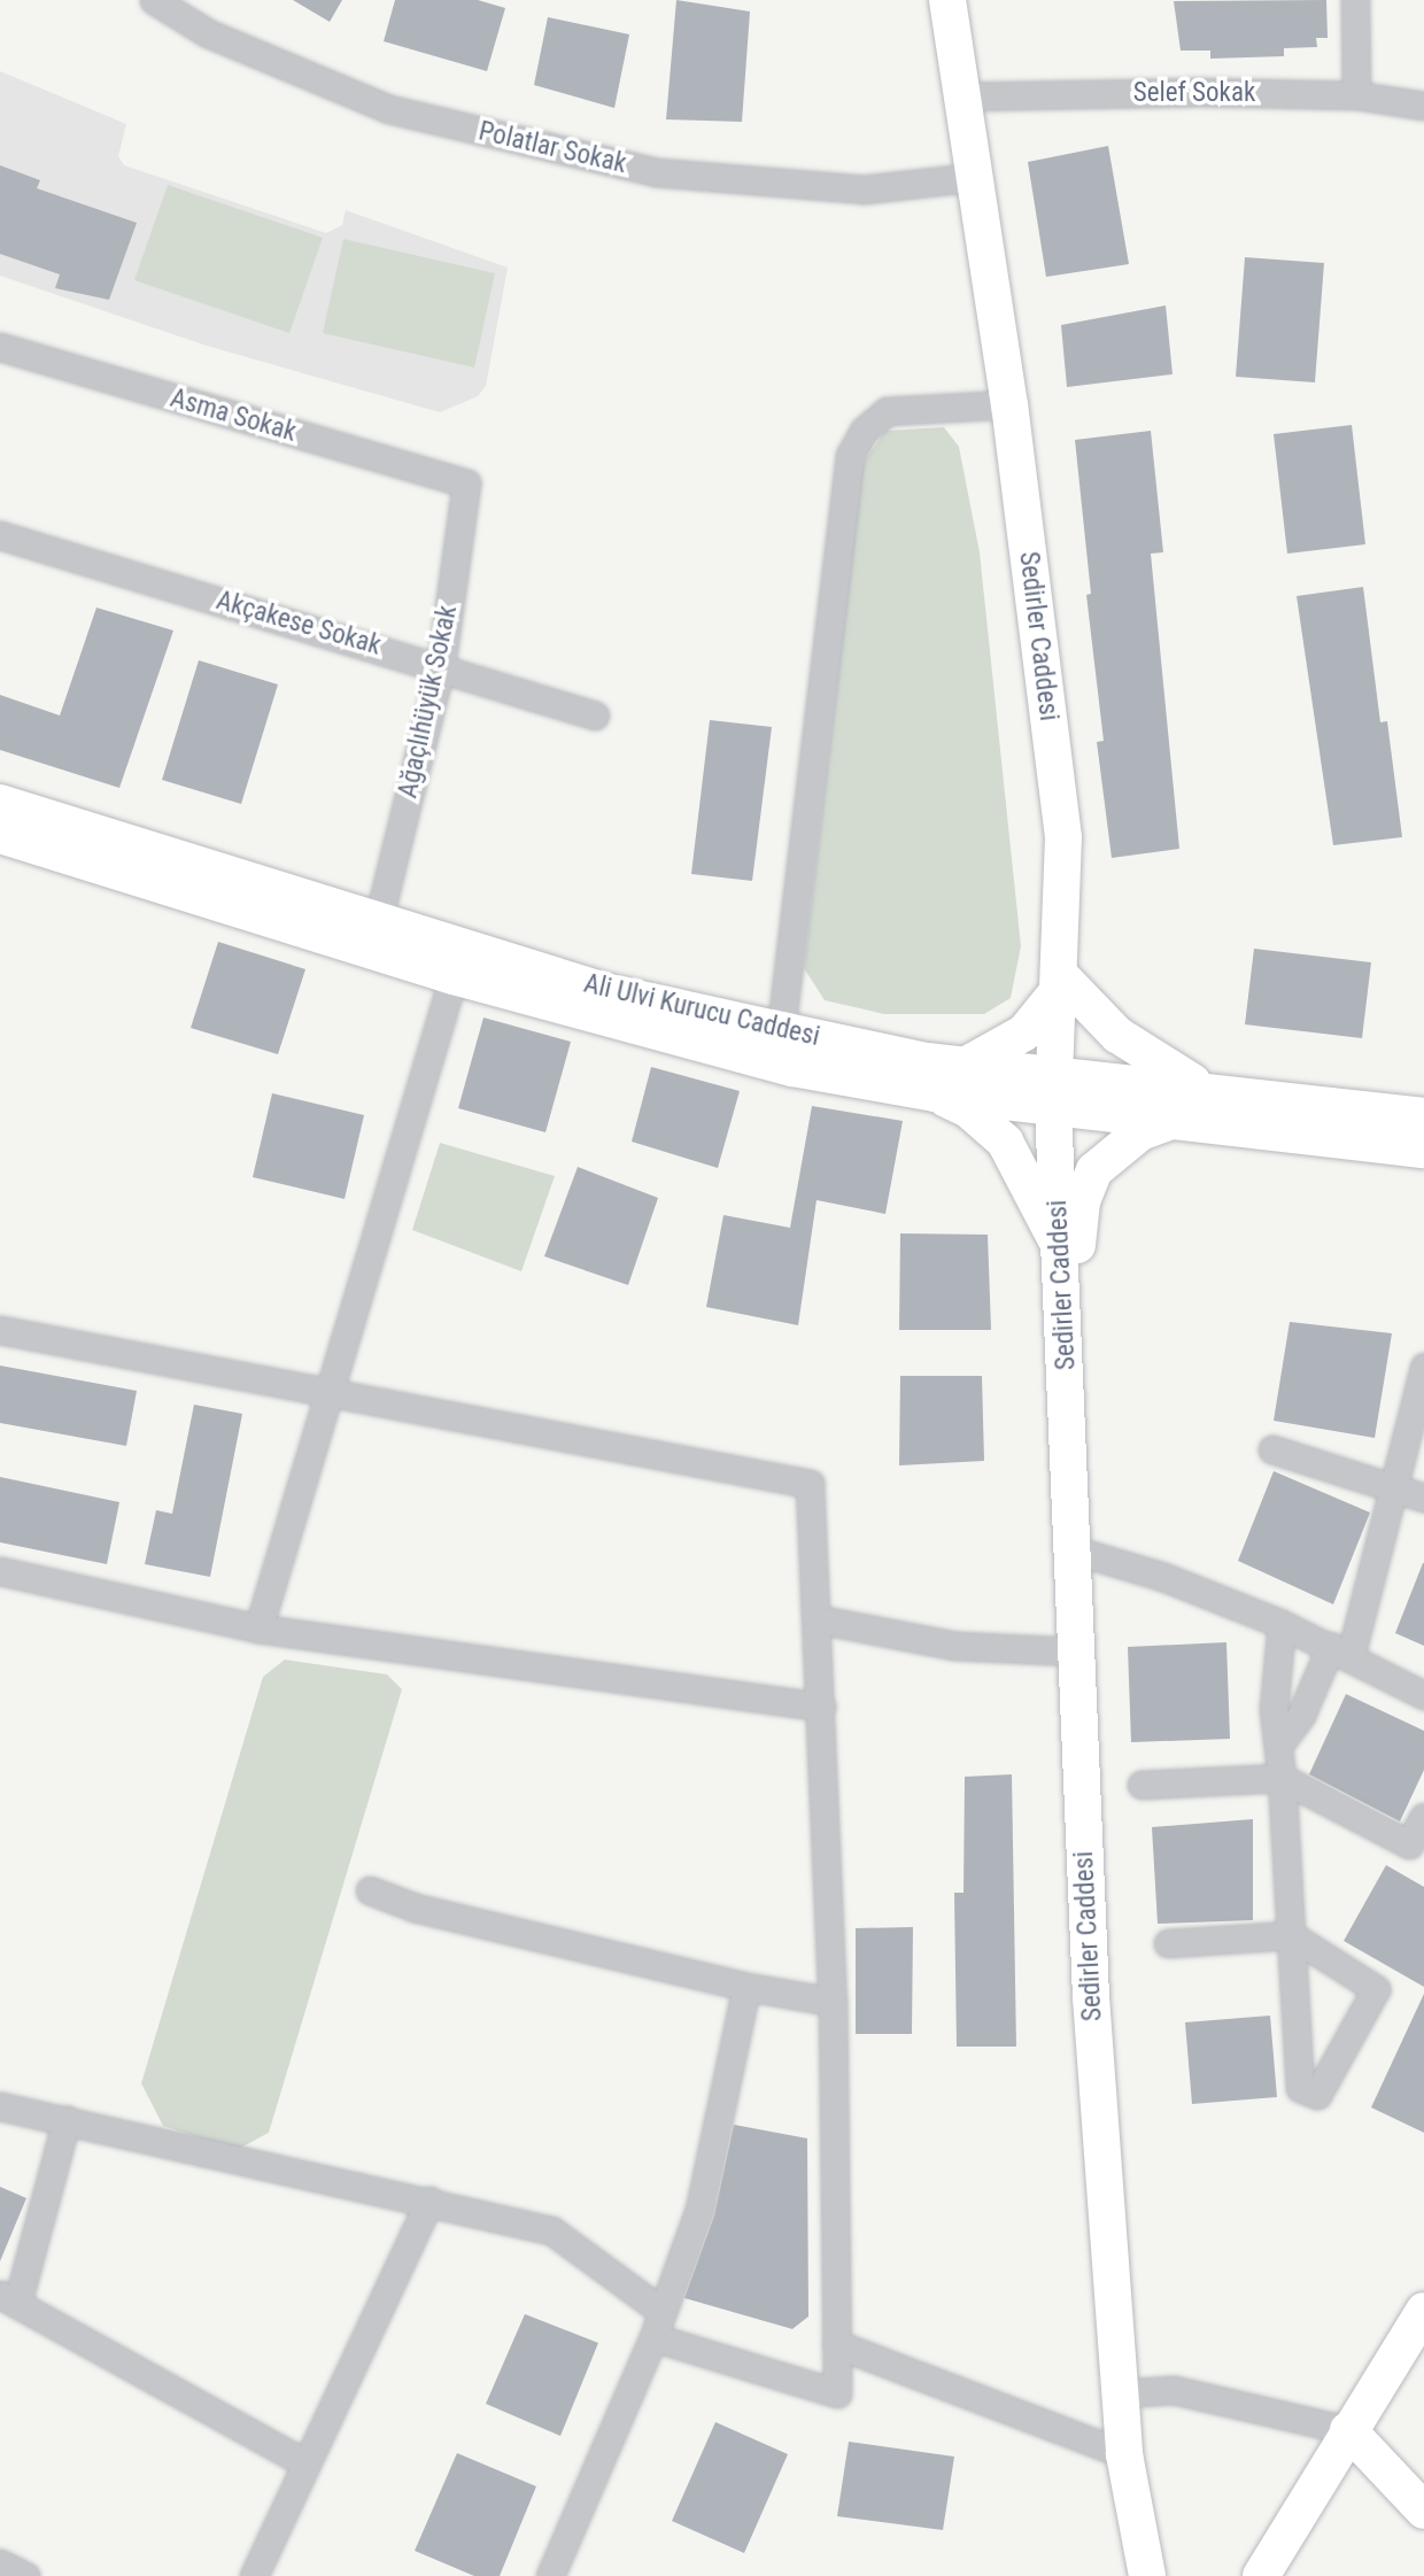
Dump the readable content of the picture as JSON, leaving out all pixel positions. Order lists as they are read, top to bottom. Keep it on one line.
{"streets":{"main road":["Sedirler Caddesi","Ali Ulvi Kurucu Caddesi"],"street":["Selef Sokak","Polatlar Sokak","Asma Sokak","Akçakese Sokak","Ağaçlıhüyük Sokak"]},"crossings":[["Selef Sokak","Sedirler Caddesi"],["Polatlar Sokak","Sedirler Caddesi"],["Asma Sokak","Ağaçlıhüyük Sokak"],["Akçakese Sokak","Ağaçlıhüyük Sokak"],["Sedirler Caddesi","Ali Ulvi Kurucu Caddesi"],["Ağaçlıhüyük Sokak","Ali Ulvi Kurucu Caddesi"]]}
